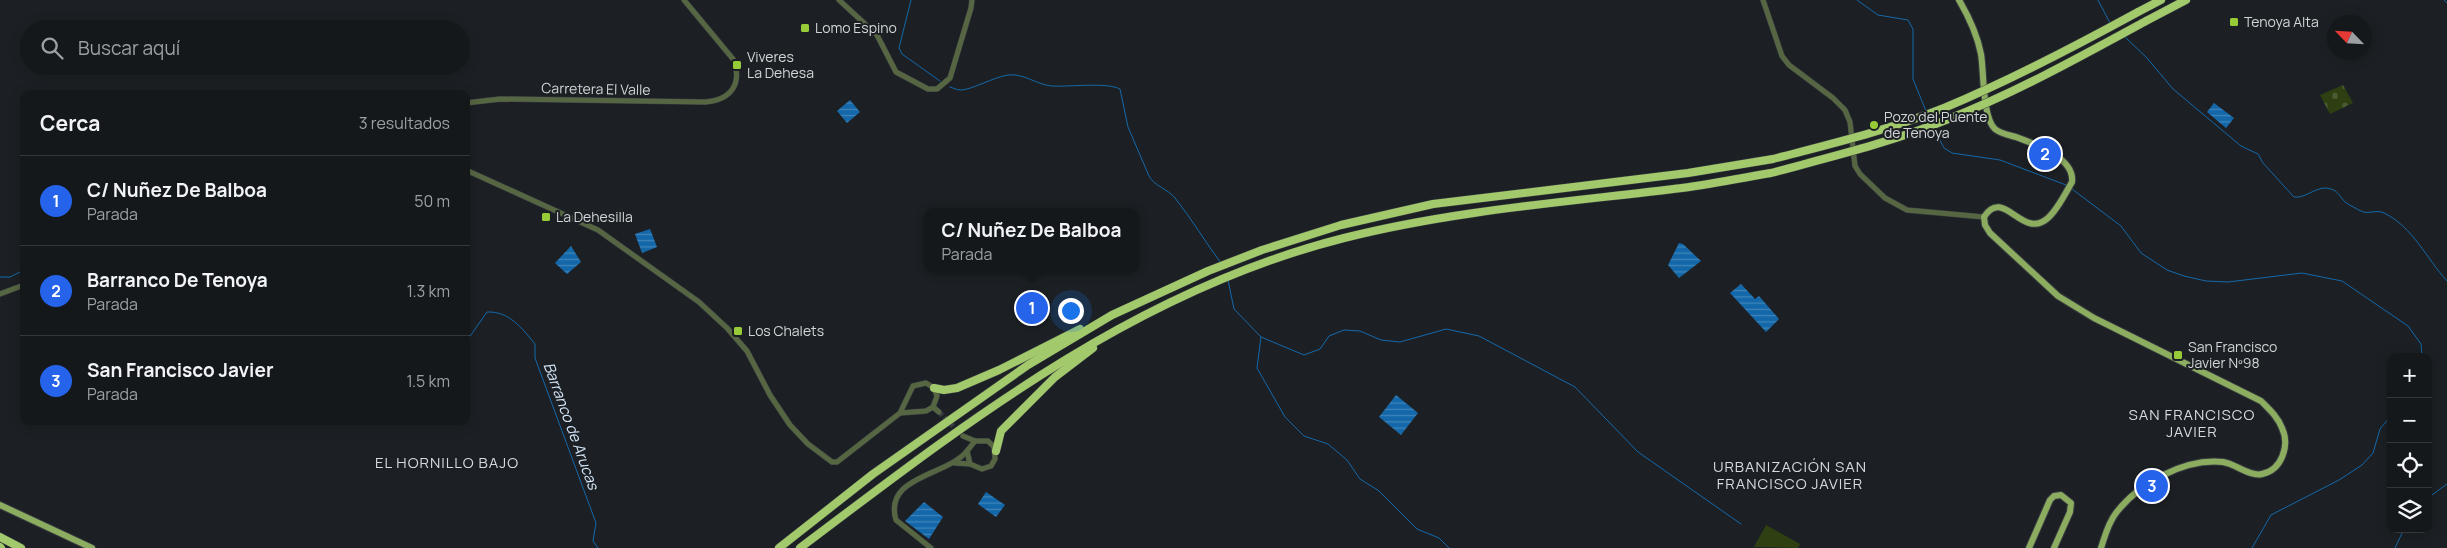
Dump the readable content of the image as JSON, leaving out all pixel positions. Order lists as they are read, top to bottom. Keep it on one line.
{"streets":{"street":["Carretera El Valle"]},"districts":["SAN FRANCISCO JAVIER","EL HORNILLO BAJO","URBANIZACIÓN SAN FRANCISCO JAVIER"],"water":["Barranco de Arucas"],"places":{"transit":["Tenoya Alta","Lomo Espino","Viveres La Dehesa","La Dehesilla","Los Chalets","San Francisco Javier Nº98"],"other":["Pozo del Puente de Tenoya"]},"north":"top left","page":{"search":"Buscar aquí","heading":["Cerca","3 resultados"],"pins":["2","1","3"],"list":[{"mark":"1","name":"C/ Nuñez De Balboa","note":"Parada","value":"50 m"},{"mark":"2","name":"Barranco De Tenoya","note":"Parada","value":"1.3 km"},{"mark":"3","name":"San Francisco Javier","note":"Parada","value":"1.5 km"}],"popup":["C/ Nuñez De Balboa","Parada"],"map_buttons":["+","−"]}}
